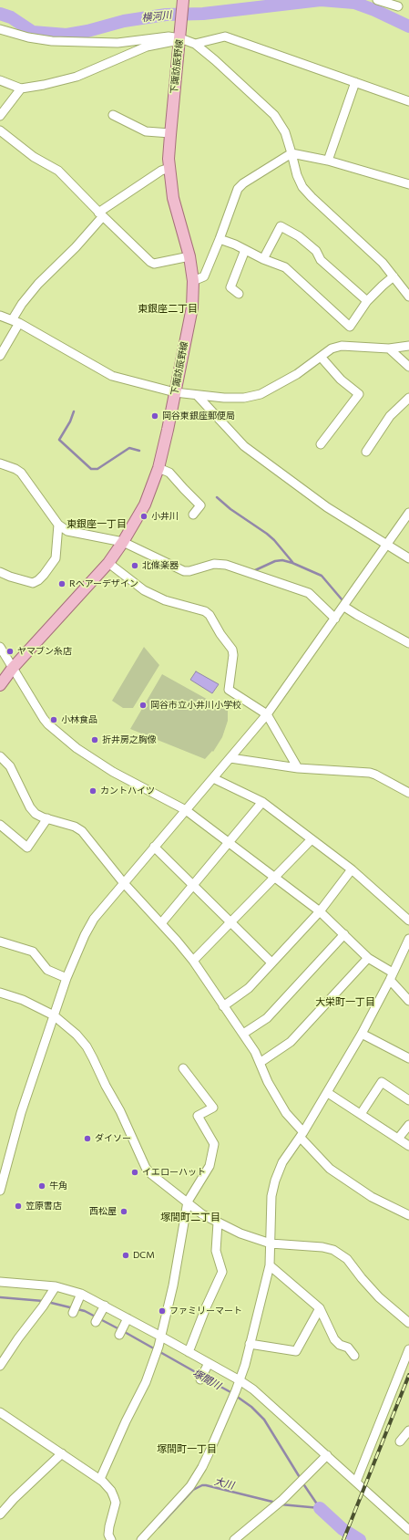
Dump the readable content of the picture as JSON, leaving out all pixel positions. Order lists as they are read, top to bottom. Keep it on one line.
{"streets":{"main road":["下諏訪辰野線"]},"districts":["東銀座二丁目","東銀座一丁目","大栄町一丁目","塚間町二丁目","塚間町一丁目"],"water":["横河川","塚間川","大川"],"places":["岡谷東銀座郵便局","小井川","北條楽器","Rヘアーデザイン","ヤマブン糸店","岡谷市立小井川小学校","小林食品","折井房之胸像","カントハイツ","ダイソー","イエローハット","牛角","笠原書店","西松屋","DCM","ファミリーマート"]}
